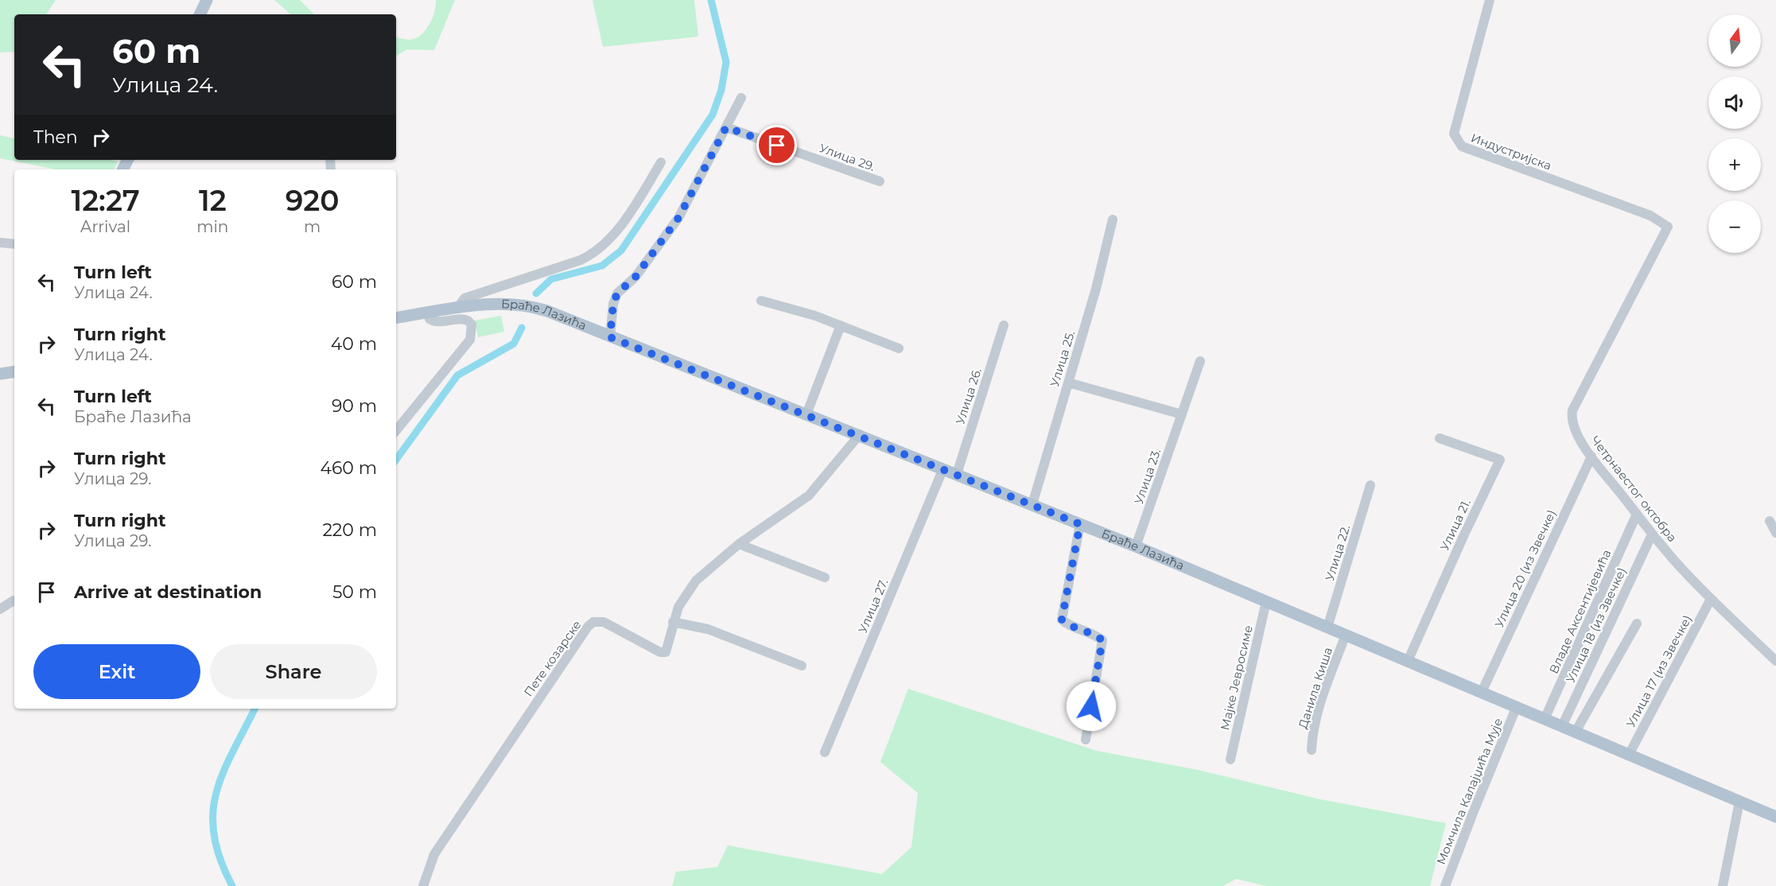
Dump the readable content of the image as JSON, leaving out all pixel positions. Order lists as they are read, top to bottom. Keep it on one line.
{"streets":{"main road":["Браће Лазића"],"street":["Индустријска","Улица 29.","Улица 25.","Улица 26.","Улица 23.","Четрнаестог октобра","Улица 21.","Улица 22.","Улица 20 (из Звечке)","Улица 27.","Владе Аксентијевића","Улица 18 (из Звечке)","Пете козарске","Улица 17 (из Звечке)","Мајке Јевросиме","Данила Киша","Момчила Калајџића Мује"]},"crossings":[["Индустријска","Четрнаестог октобра"],["Браће Лазића","Улица 25."],["Браће Лазића","Улица 26."],["Браће Лазића","Улица 23."],["Браће Лазића","Улица 21."],["Браће Лазића","Улица 22."],["Браће Лазића","Улица 20 (из Звечке)"],["Браће Лазића","Улица 27."],["Браће Лазића","Владе Аксентијевића"],["Браће Лазића","Улица 18 (из Звечке)"],["Браће Лазића","Пете козарске"],["Браће Лазића","Улица 17 (из Звечке)"],["Браће Лазића","Мајке Јевросиме"],["Браће Лазића","Данила Киша"],["Браће Лазића","Момчила Калајџића Мује"],["Четрнаестог октобра","Улица 20 (из Звечке)"],["Четрнаестог октобра","Владе Аксентијевића"],["Четрнаестог октобра","Улица 18 (из Звечке)"],["Четрнаестог октобра","Улица 17 (из Звечке)"]],"north":"top","page":{"map_buttons":["+","−"],"turn":["60 m","Улица 24."],"then":"Then","eta":["12:27","Arrival","12","min","920","m"],"list":[{"name":"Turn left","note":"Улица 24.","value":"60 m"},{"name":"Turn right","note":"Улица 24.","value":"40 m"},{"name":"Turn left","note":"Браће Лазића","value":"90 m"},{"name":"Turn right","note":"Улица 29.","value":"460 m"},{"name":"Turn right","note":"Улица 29.","value":"220 m"},{"name":"Arrive at destination","value":"50 m"}],"buttons":["Exit","Share"]}}
